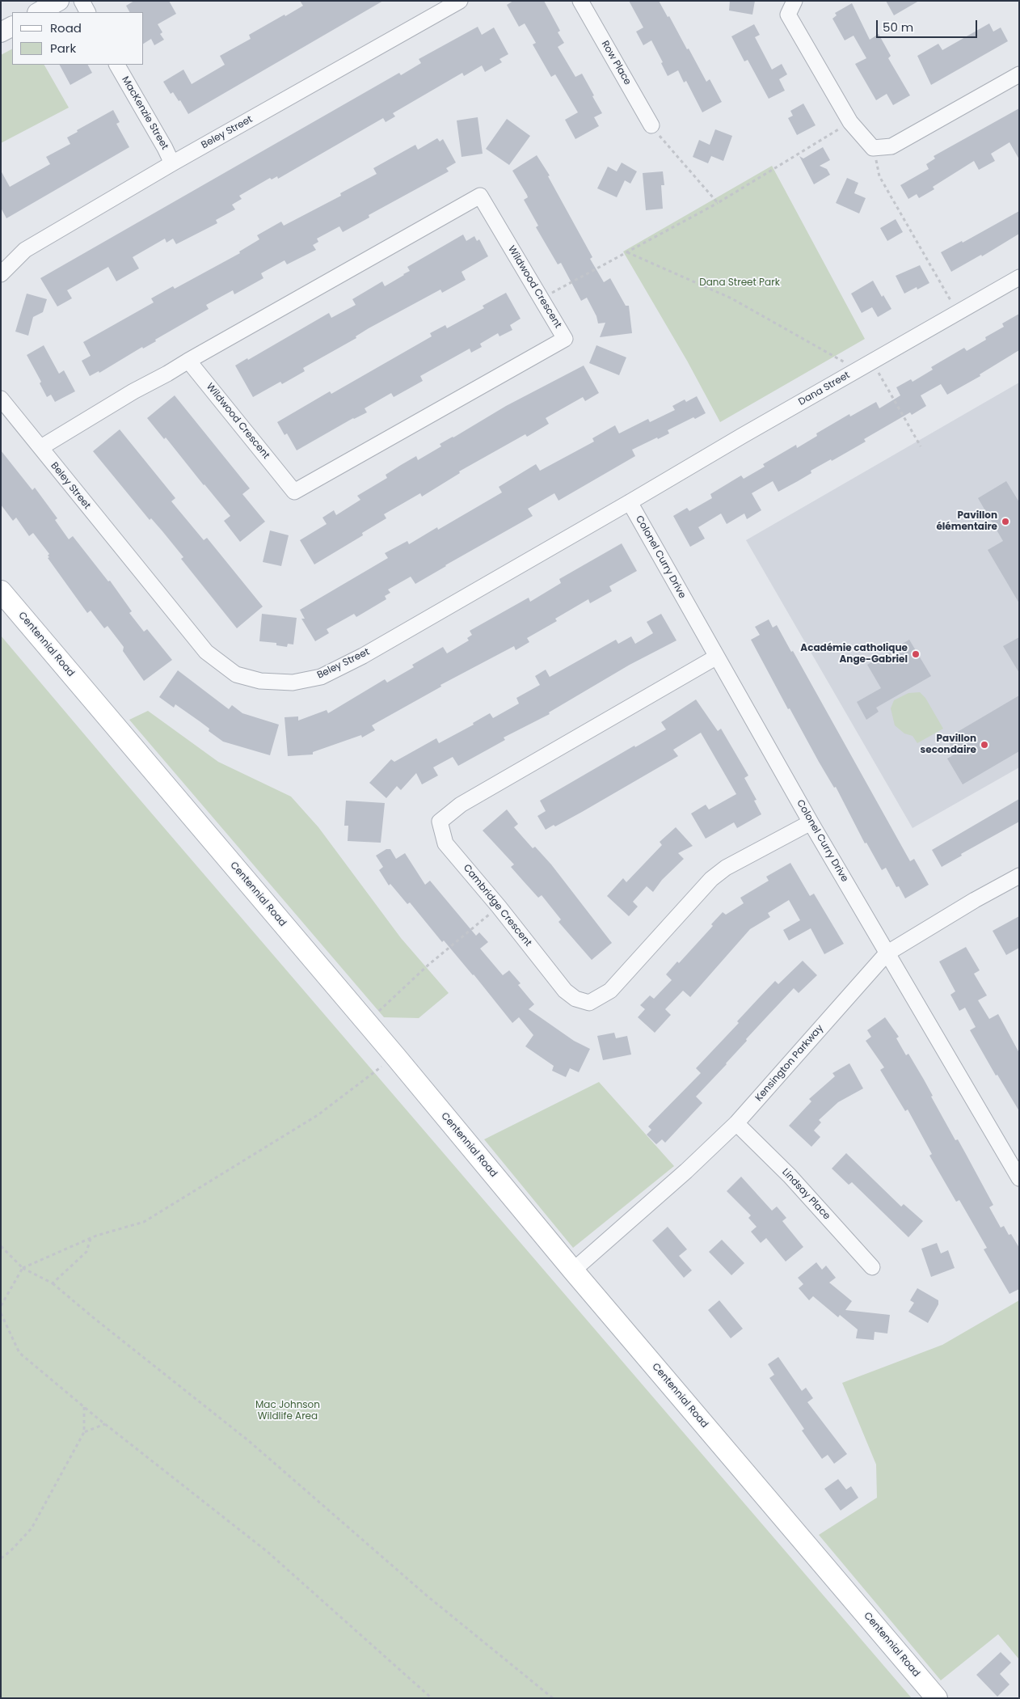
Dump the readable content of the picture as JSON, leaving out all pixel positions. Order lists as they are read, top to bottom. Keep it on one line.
{"streets":{"main road":["Centennial Road"],"street":["Row Place","MacKenzie Street","Beley Street","Wildwood Crescent","Dana Street","Colonel Curry Drive","Cambridge Crescent","Kensington Parkway","Lindsay Place"]},"crossings":[["MacKenzie Street","Beley Street"],["Beley Street","Wildwood Crescent"],["Beley Street","Dana Street"],["Beley Street","Colonel Curry Drive"],["Dana Street","Colonel Curry Drive"],["Colonel Curry Drive","Cambridge Crescent"],["Colonel Curry Drive","Kensington Parkway"],["Centennial Road","Kensington Parkway"],["Kensington Parkway","Lindsay Place"]],"parks":["Dana Street Park","Mac Johnson Wildlife Area"],"places":["Pavillon élémentaire","Académie catholique Ange-Gabriel","Pavillon secondaire"],"legend":["Road","Park"],"scale_bar":"50 m"}
